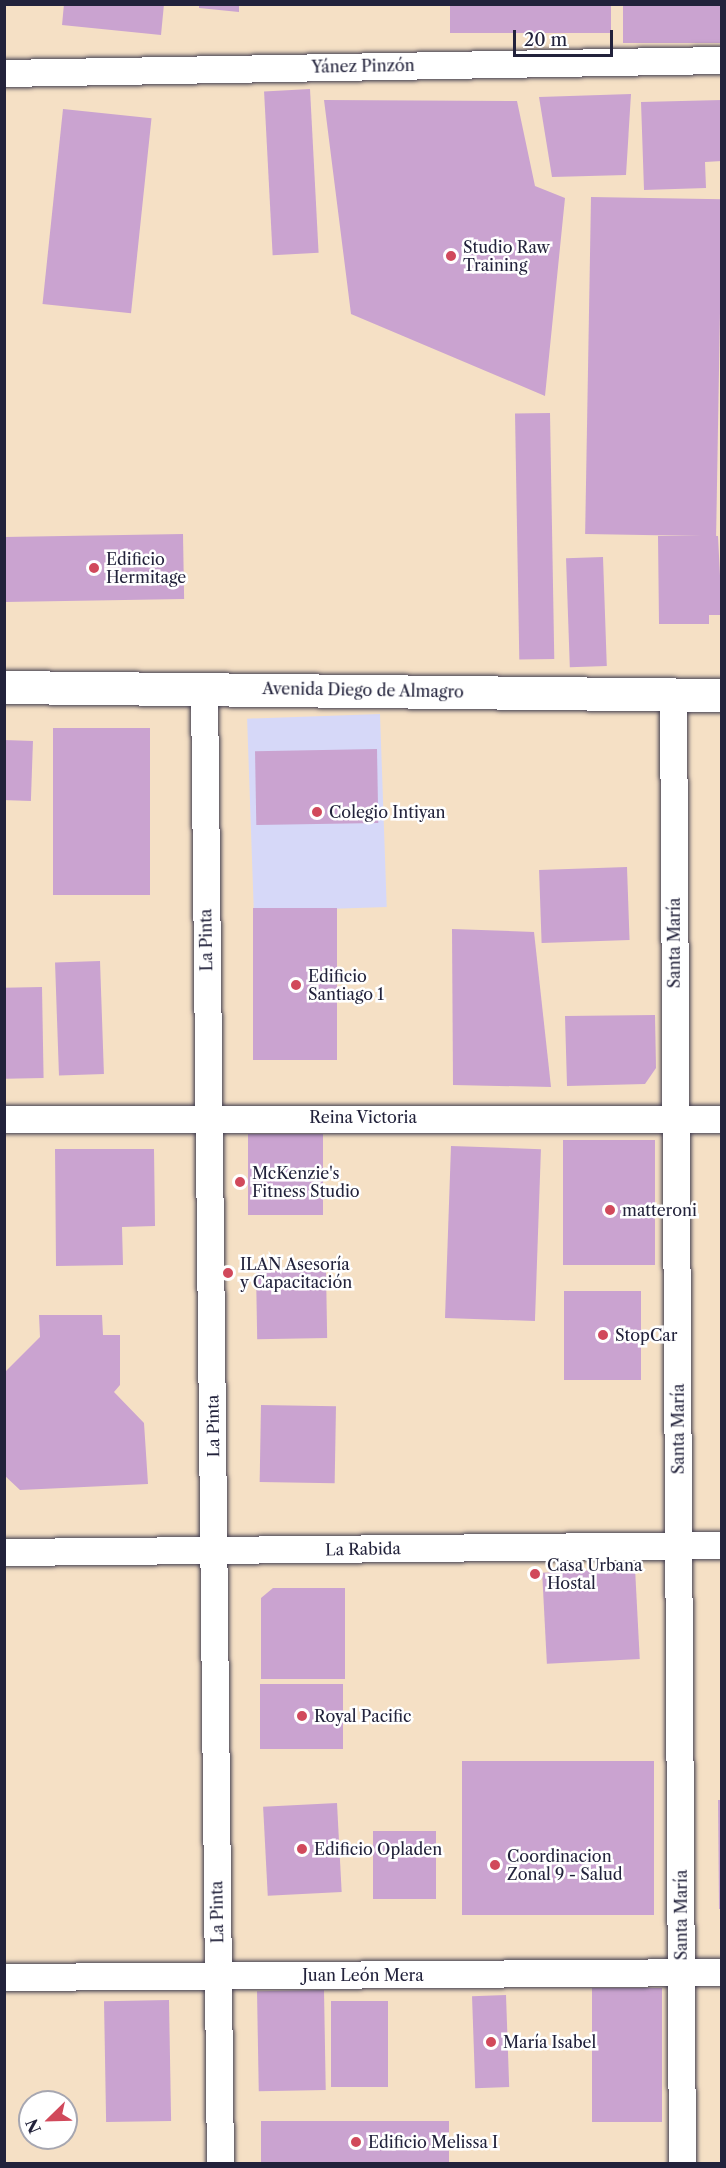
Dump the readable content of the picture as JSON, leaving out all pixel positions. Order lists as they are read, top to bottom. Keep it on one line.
{"streets":{"street":["Yánez Pinzón","Avenida Diego de Almagro","La Pinta","Santa María","Reina Victoria","La Rabida","Juan León Mera"]},"crossings":[["Avenida Diego de Almagro","La Pinta"],["Avenida Diego de Almagro","Santa María"],["La Pinta","Reina Victoria"],["La Pinta","La Rabida"],["La Pinta","Juan León Mera"],["Santa María","Reina Victoria"],["Santa María","La Rabida"],["Santa María","Juan León Mera"]],"places":["Studio Raw Training","Edificio Hermitage","Colegio Intiyan","Edificio Santiago 1","McKenzie's Fitness Studio","matteroni","ILAN Asesoría y Capacitación","StopCar","Casa Urbana Hostal","Royal Pacific","Edificio Opladen","Coordinacion Zonal 9 - Salud","María Isabel","Edificio Melissa I"],"scale_bar":"20 m","north":"bottom left"}
